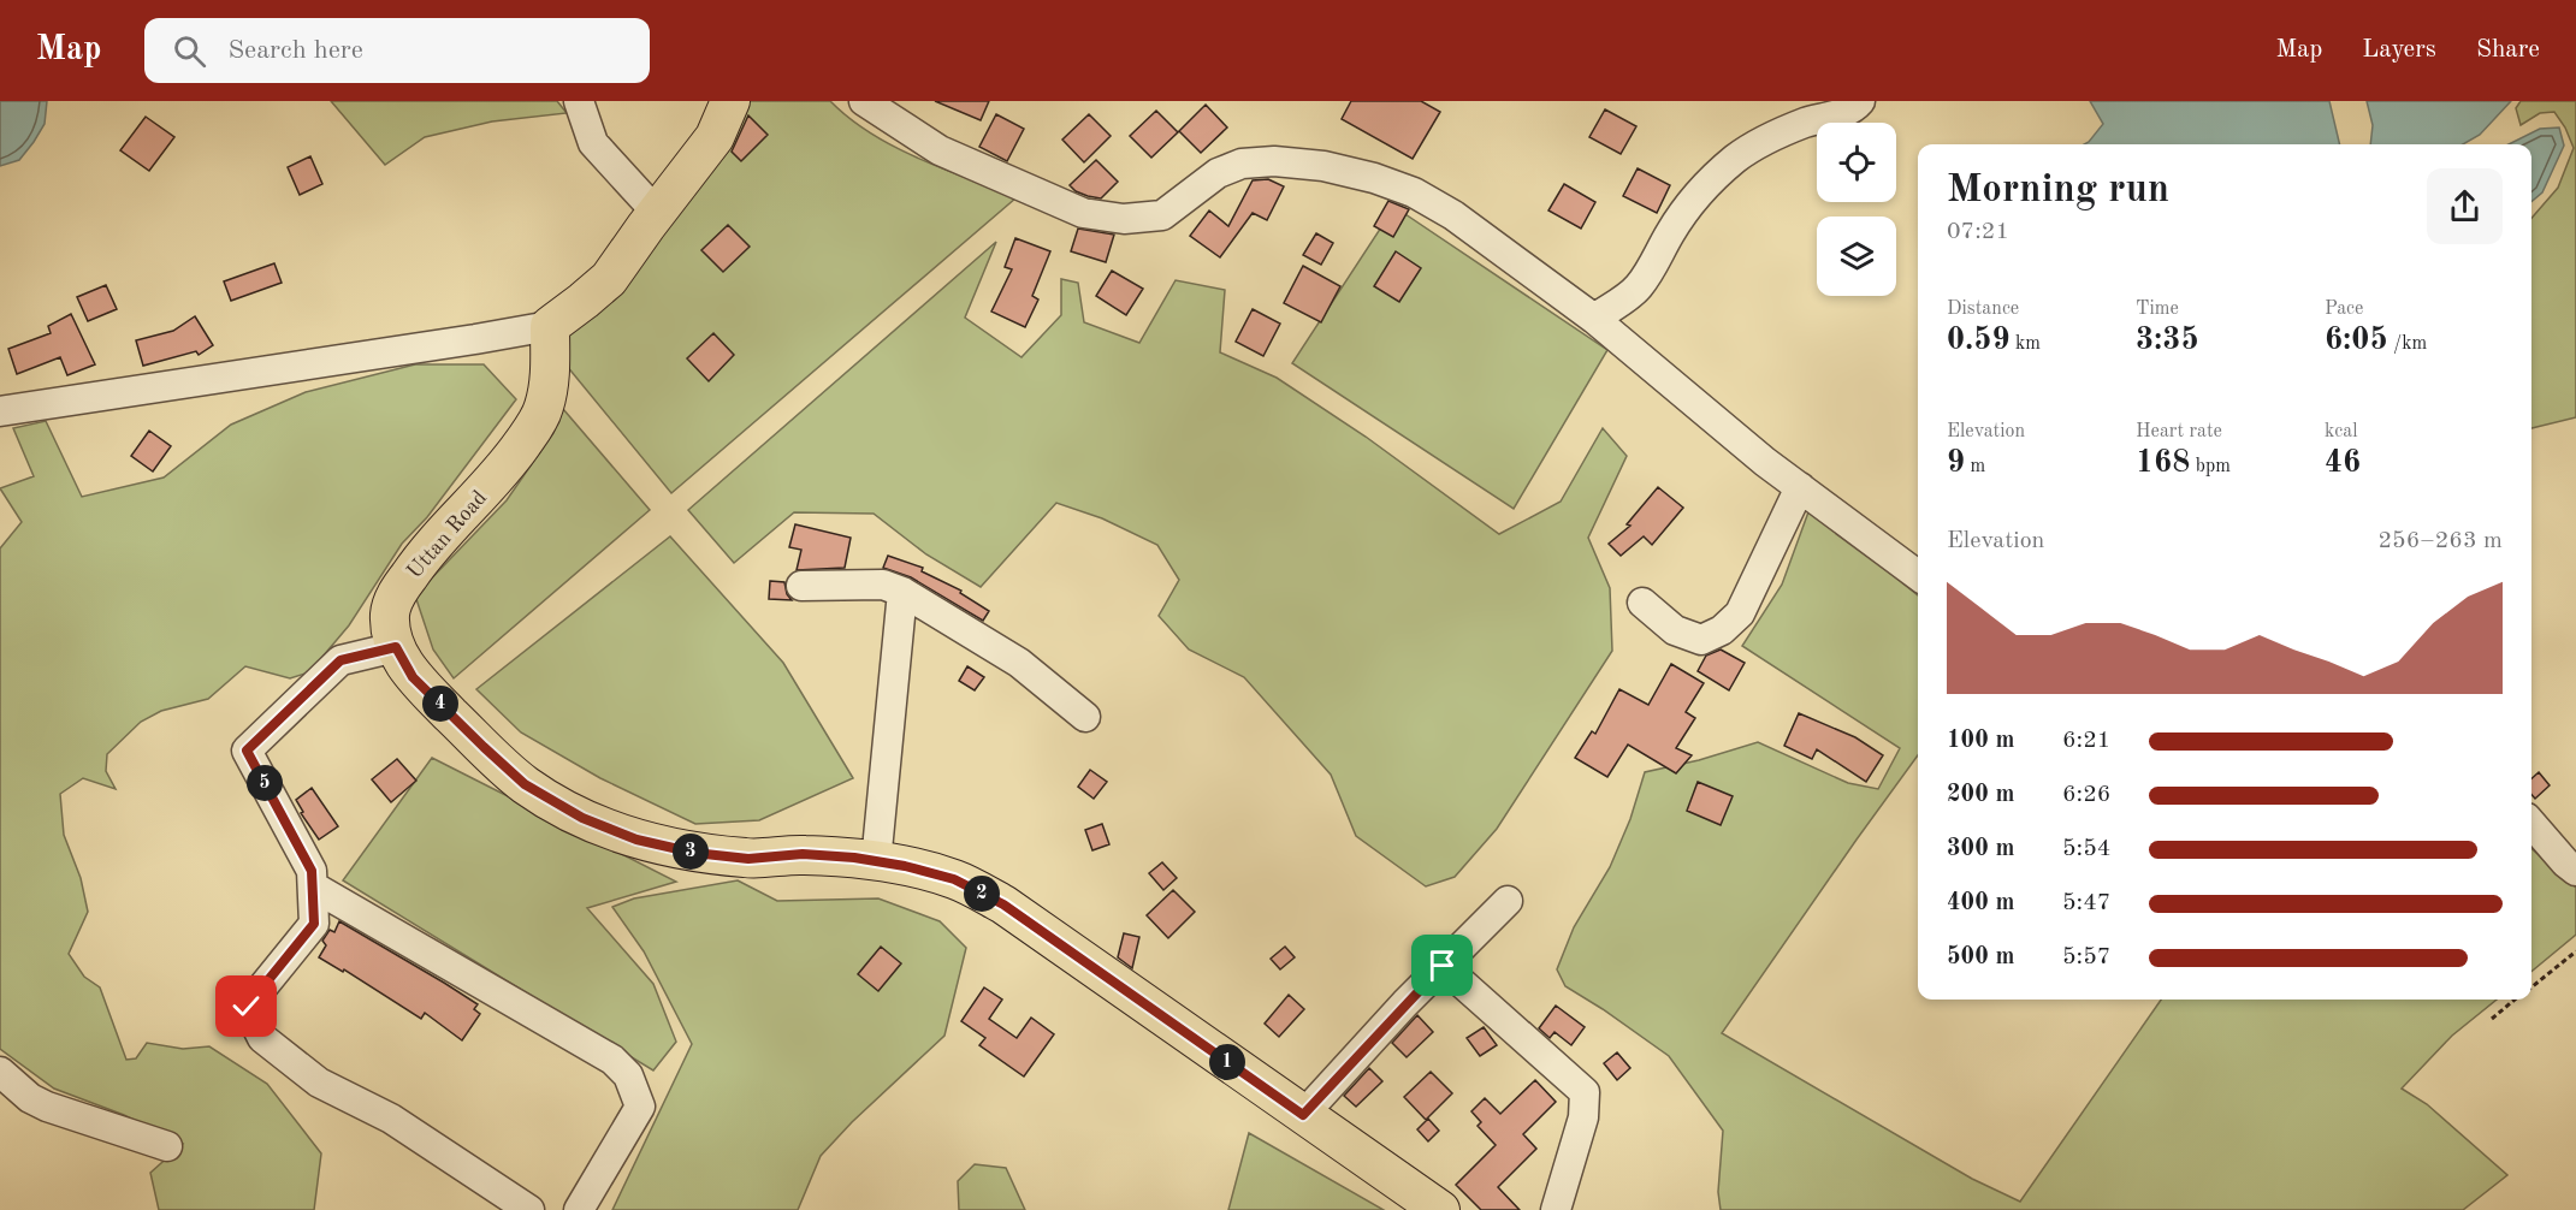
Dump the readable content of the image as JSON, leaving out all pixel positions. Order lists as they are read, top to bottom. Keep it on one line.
{"streets":{"main road":["Uttan Road"]},"page":{"header":"Map","search":"Search here","nav":["Map","Layers","Share"],"heading":["Morning run","07:21"],"stats":[["Distance","0.59 km"],["Time","3:35"],["Pace","6:05 /km"],["Elevation","9 m"],["Heart rate","168 bpm"],["kcal","46"]],"chart":["Elevation","256–263 m"],"pins":["4","5","3","2","1"],"list":[{"name":"100 m","note":"6:21"},{"name":"200 m","note":"6:26"},{"name":"300 m","note":"5:54"},{"name":"400 m","note":"5:47"},{"name":"500 m","note":"5:57"}]}}
